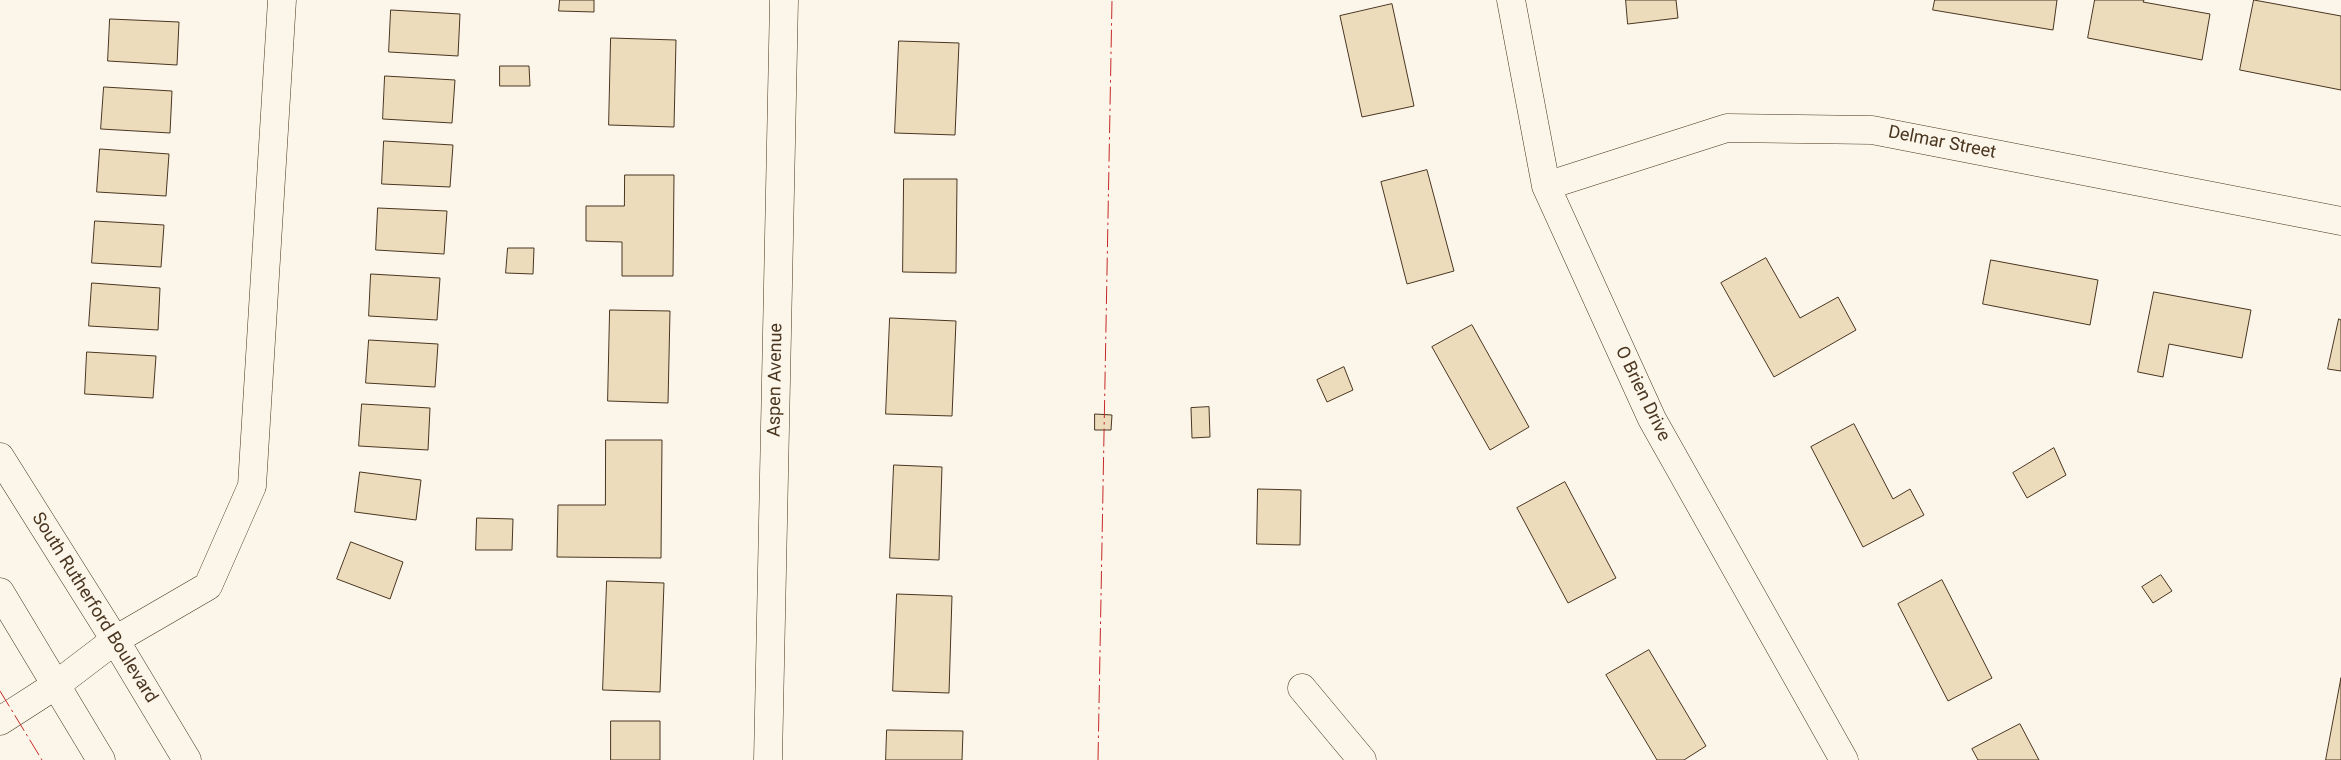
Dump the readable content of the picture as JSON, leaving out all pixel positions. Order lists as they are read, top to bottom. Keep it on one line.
{"streets":{"main road":["Delmar Street","Aspen Avenue","O Brien Drive","South Rutherford Boulevard"]},"crossings":[["Delmar Street","O Brien Drive"]]}
